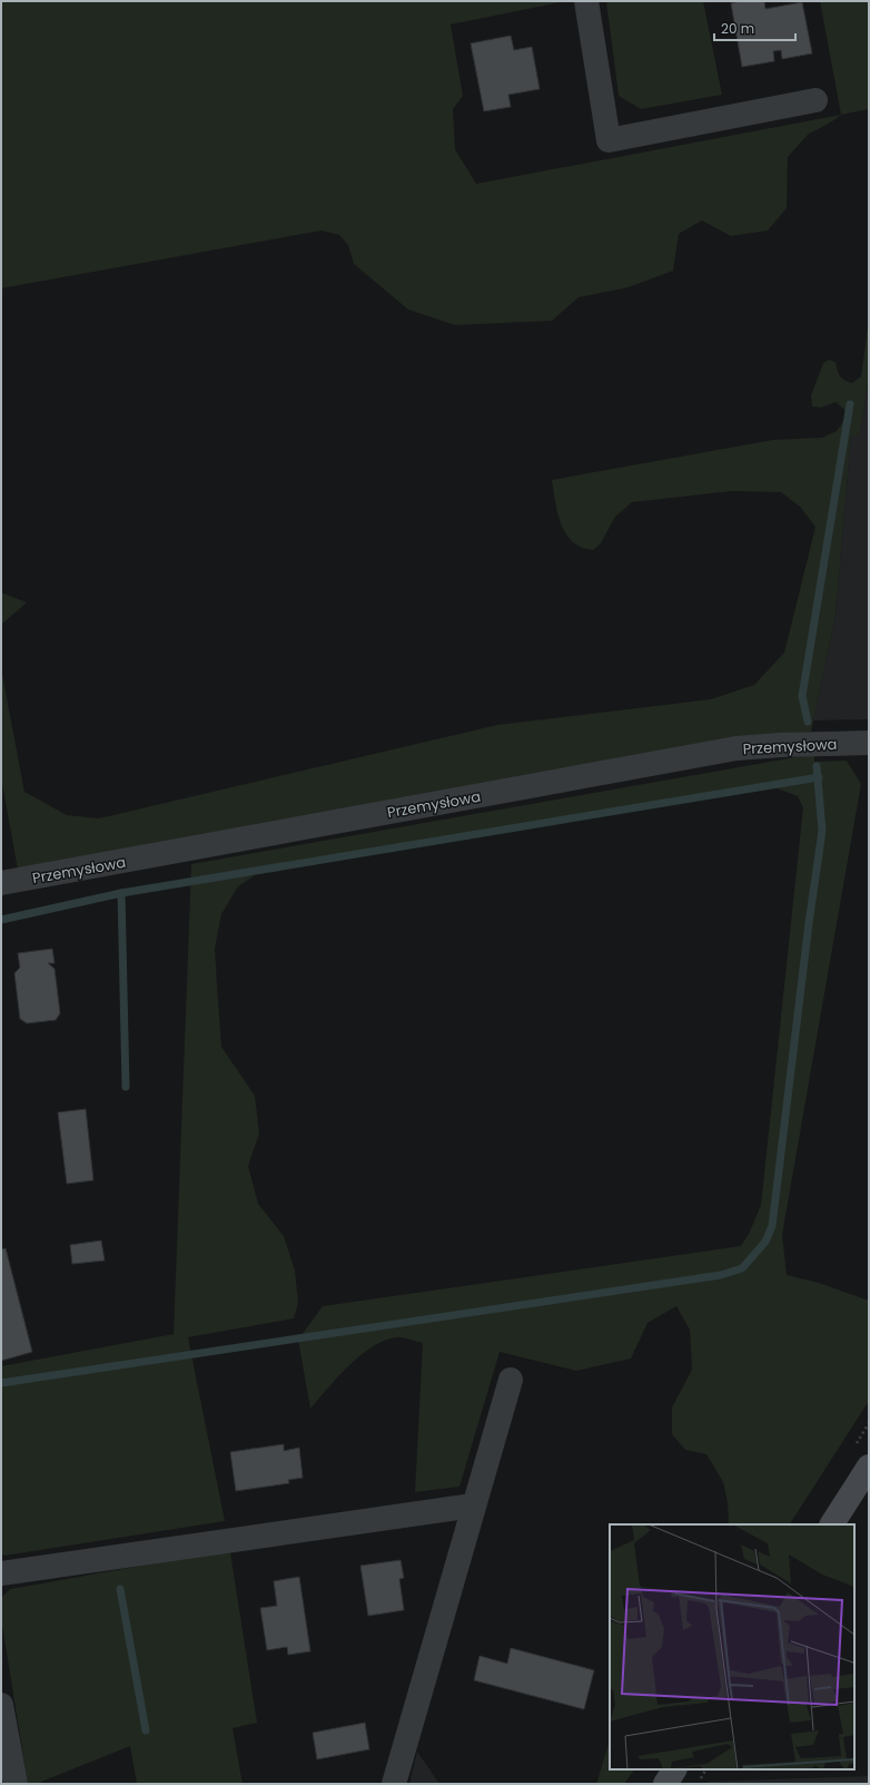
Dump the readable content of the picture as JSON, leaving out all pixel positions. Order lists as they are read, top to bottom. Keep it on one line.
{"streets":{"street":["Przemysłowa"]},"scale_bar":"20 m"}
